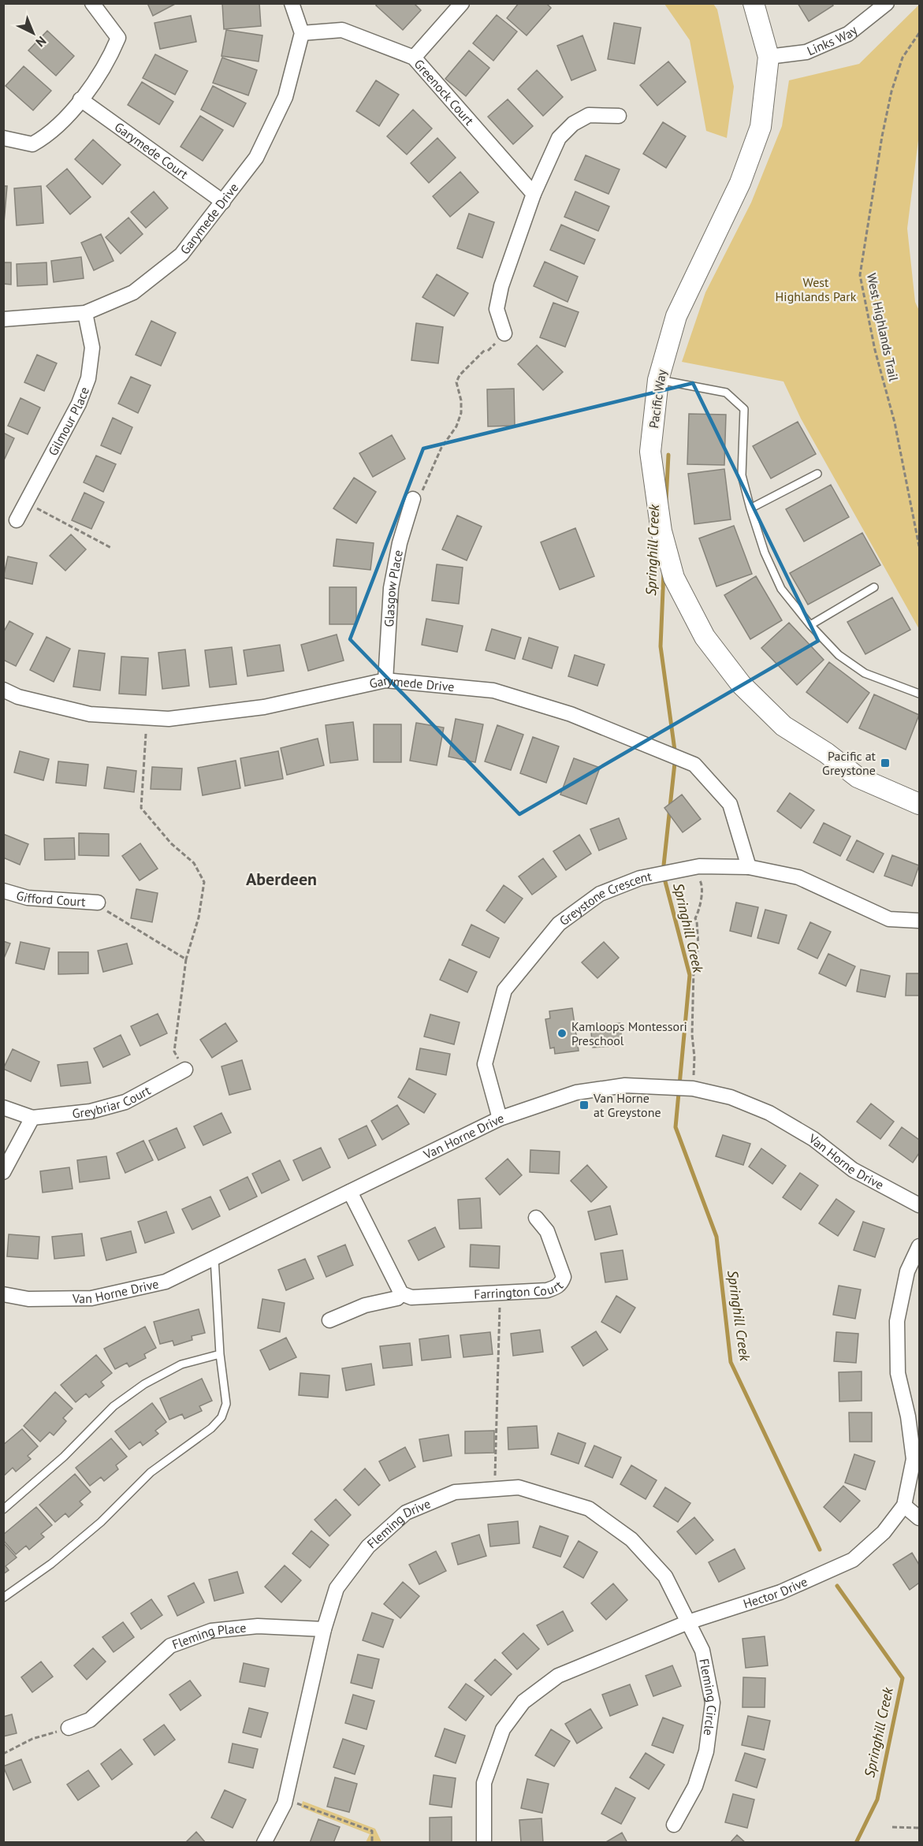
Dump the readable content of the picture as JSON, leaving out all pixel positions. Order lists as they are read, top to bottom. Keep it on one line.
{"streets":{"main road":["Pacific Way"],"street":["Links Way","Greenock Court","Garymede Court","Garymede Drive","Gilmour Place","Glasgow Place","Gifford Court","Greystone Crescent","Greybriar Court","Van Horne Drive","Farrington Court","Fleming Drive","Hector Drive","Fleming Place","Fleming Circle"],"path":["West Highlands Trail"]},"crossings":[["Links Way","Pacific Way"],["Greenock Court","Garymede Drive"],["Garymede Court","Garymede Drive"],["Garymede Drive","Gilmour Place"],["Garymede Drive","Glasgow Place"],["Garymede Drive","Greystone Crescent"],["Greystone Crescent","Van Horne Drive"],["Fleming Drive","Hector Drive"],["Fleming Drive","Fleming Place"],["Fleming Drive","Fleming Circle"],["Hector Drive","Fleming Circle"]],"districts":["Aberdeen"],"water":["Springhill Creek"],"parks":["West Highlands Park"],"places":{"transit":["Pacific at Greystone","Van Horne at Greystone"],"other":["Kamloops Montessori Preschool"]},"north":"bottom right"}
